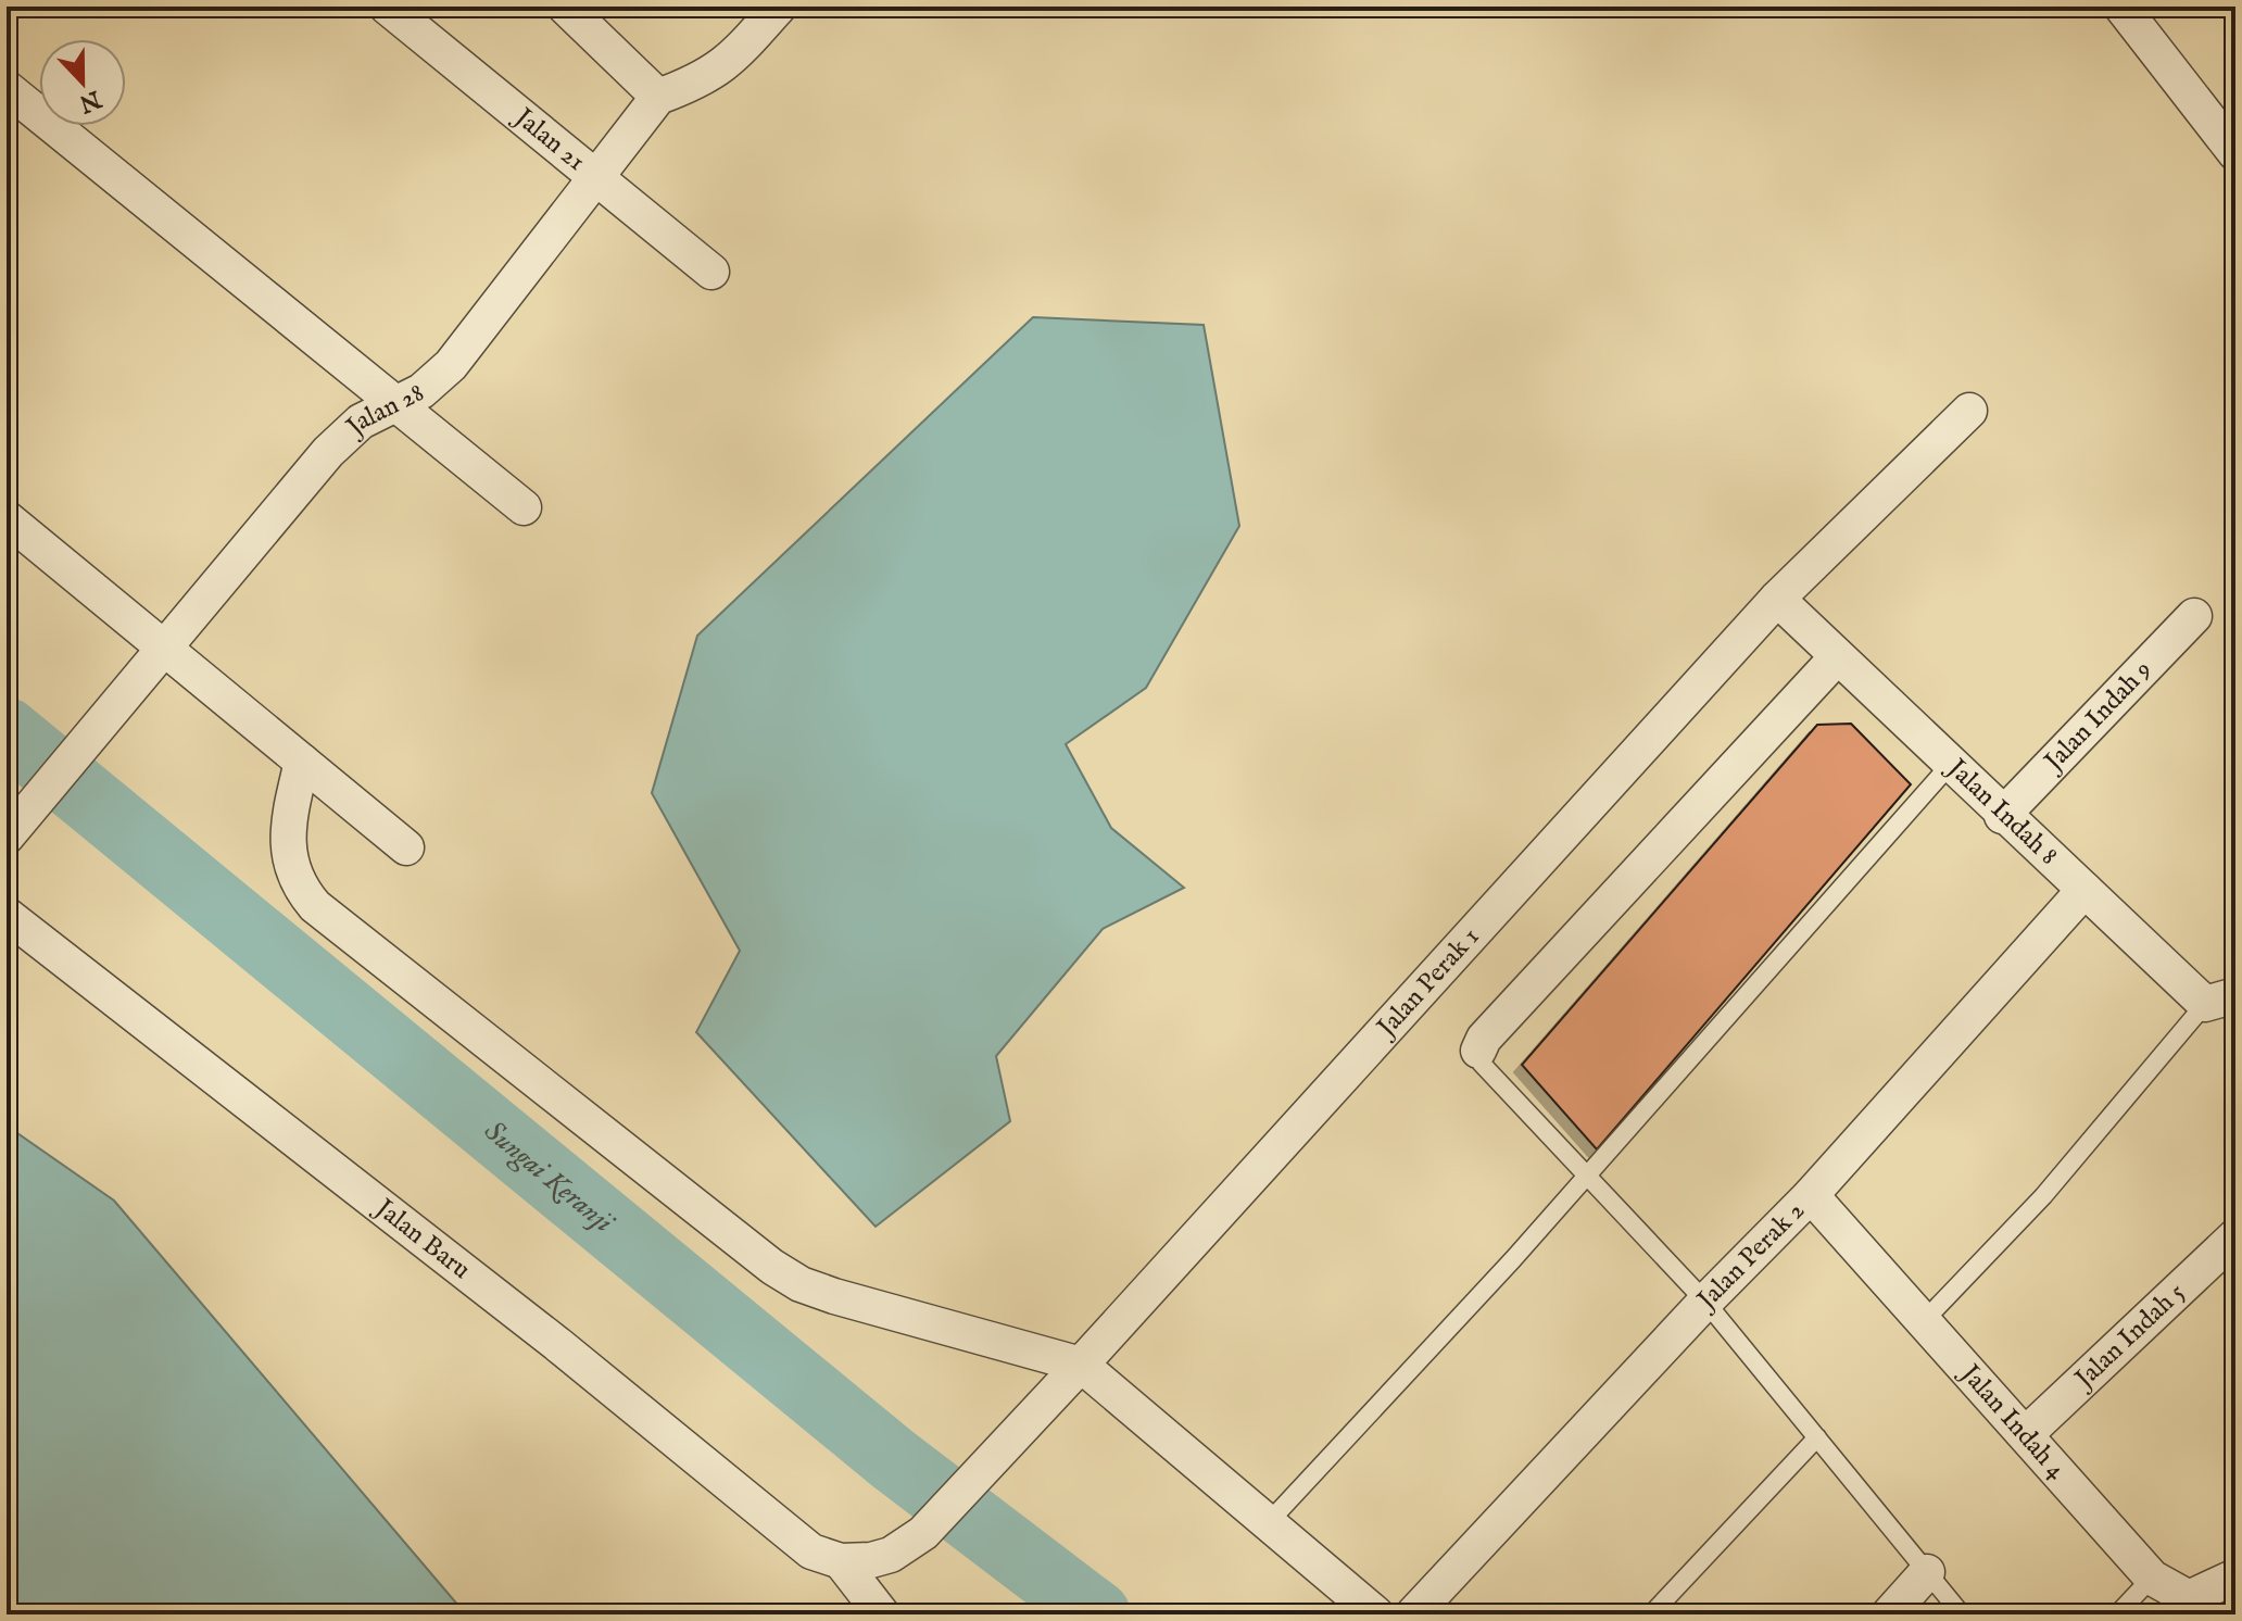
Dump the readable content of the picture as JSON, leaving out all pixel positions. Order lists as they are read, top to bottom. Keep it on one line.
{"streets":{"street":["Jalan 21","Jalan 28","Jalan Indah 9","Jalan Indah 8","Jalan Perak 1","Jalan Baru","Jalan Perak 2","Jalan Indah 5","Jalan Indah 4"]},"crossings":[["Jalan 21","Jalan 28"],["Jalan Indah 9","Jalan Indah 8"],["Jalan Indah 8","Jalan Perak 1"],["Jalan Indah 8","Jalan Perak 2"],["Jalan Perak 2","Jalan Indah 4"],["Jalan Indah 5","Jalan Indah 4"]],"water":["Sungai Keranji"],"north":"bottom"}
